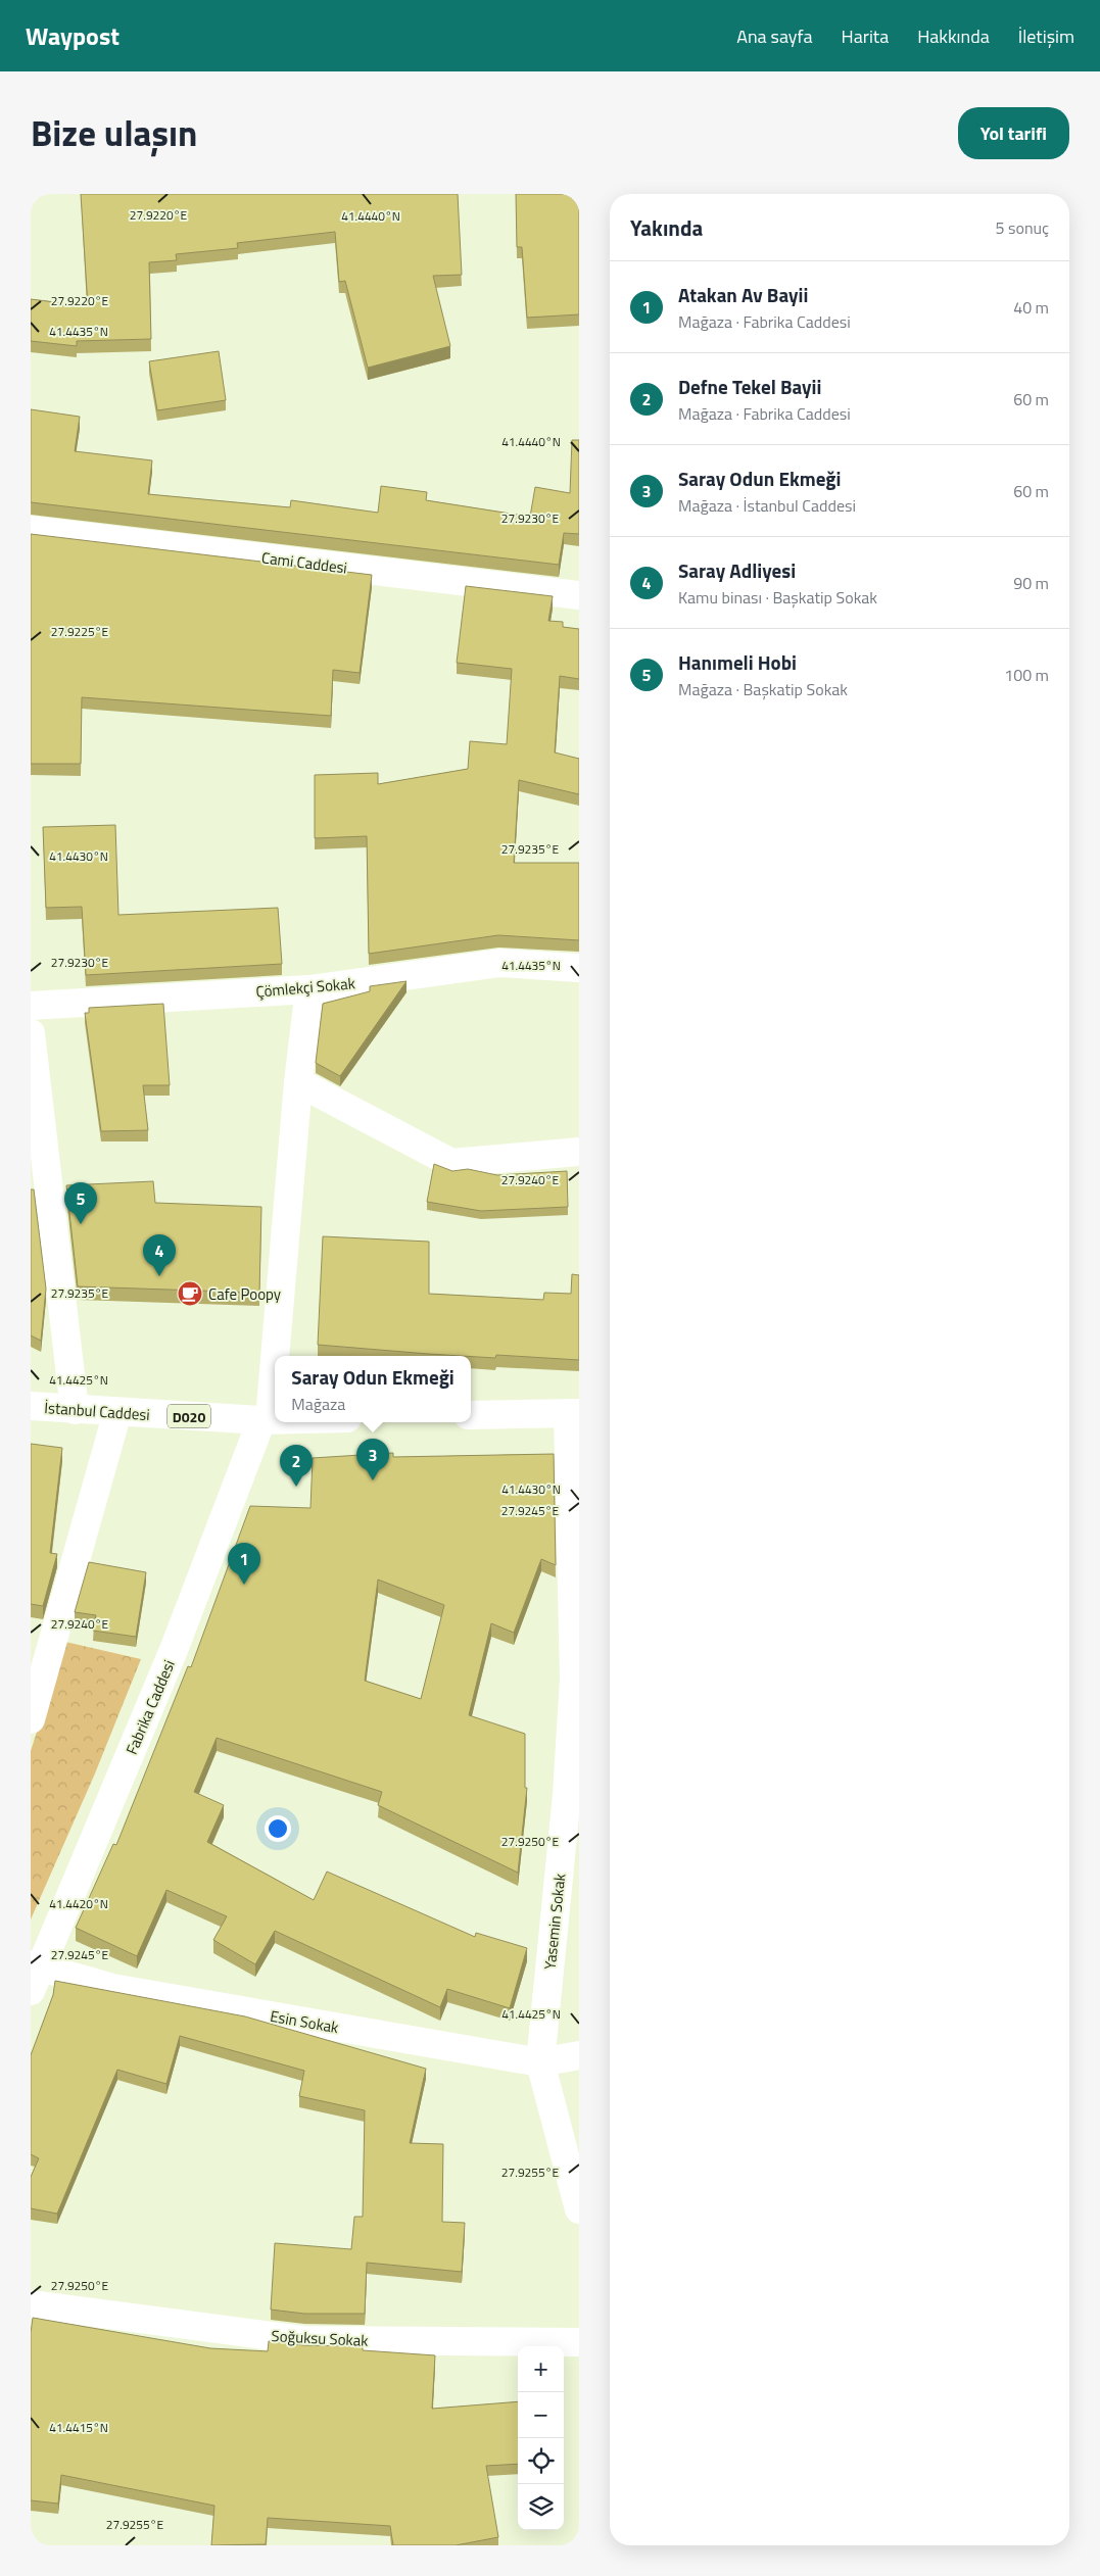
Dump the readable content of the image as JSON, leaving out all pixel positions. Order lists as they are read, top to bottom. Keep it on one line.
{"streets":{"main road":["Cami Caddesi","Çömlekçi Sokak","İstanbul Caddesi","D020","Fabrika Caddesi","Yasemin Sokak","Esin Sokak","Soğuksu Sokak"]},"crossings":[["Çömlekçi Sokak","Fabrika Caddesi"],["İstanbul Caddesi","Fabrika Caddesi"],["Fabrika Caddesi","Esin Sokak"],["Yasemin Sokak","Esin Sokak"]],"places":{"cafe":["Cafe Poopy"]},"page":{"header":"Waypost","nav":["Ana sayfa","Harita","Hakkında","İletişim"],"title":"Bize ulaşın","buttons":"Yol tarifi","heading":["Yakında","5 sonuç"],"list":[{"mark":"1","name":"Atakan Av Bayii","note":"Mağaza · Fabrika Caddesi","value":"40 m"},{"mark":"2","name":"Defne Tekel Bayii","note":"Mağaza · Fabrika Caddesi","value":"60 m"},{"mark":"3","name":"Saray Odun Ekmeği","note":"Mağaza · İstanbul Caddesi","value":"60 m"},{"mark":"4","name":"Saray Adliyesi","note":"Kamu binası · Başkatip Sokak","value":"90 m"},{"mark":"5","name":"Hanımeli Hobi","note":"Mağaza · Başkatip Sokak","value":"100 m"}],"pins":["5","4","3","2","1"],"popup":["Saray Odun Ekmeği","Mağaza"],"map_buttons":["+","−"]},"coordinates":["27.9220°E","41.4440°N","41.4435°N","27.9230°E","27.9225°E","27.9235°E","41.4430°N","27.9240°E","41.4425°N","27.9245°E","27.9250°E","41.4420°N","27.9255°E","41.4415°N"]}
